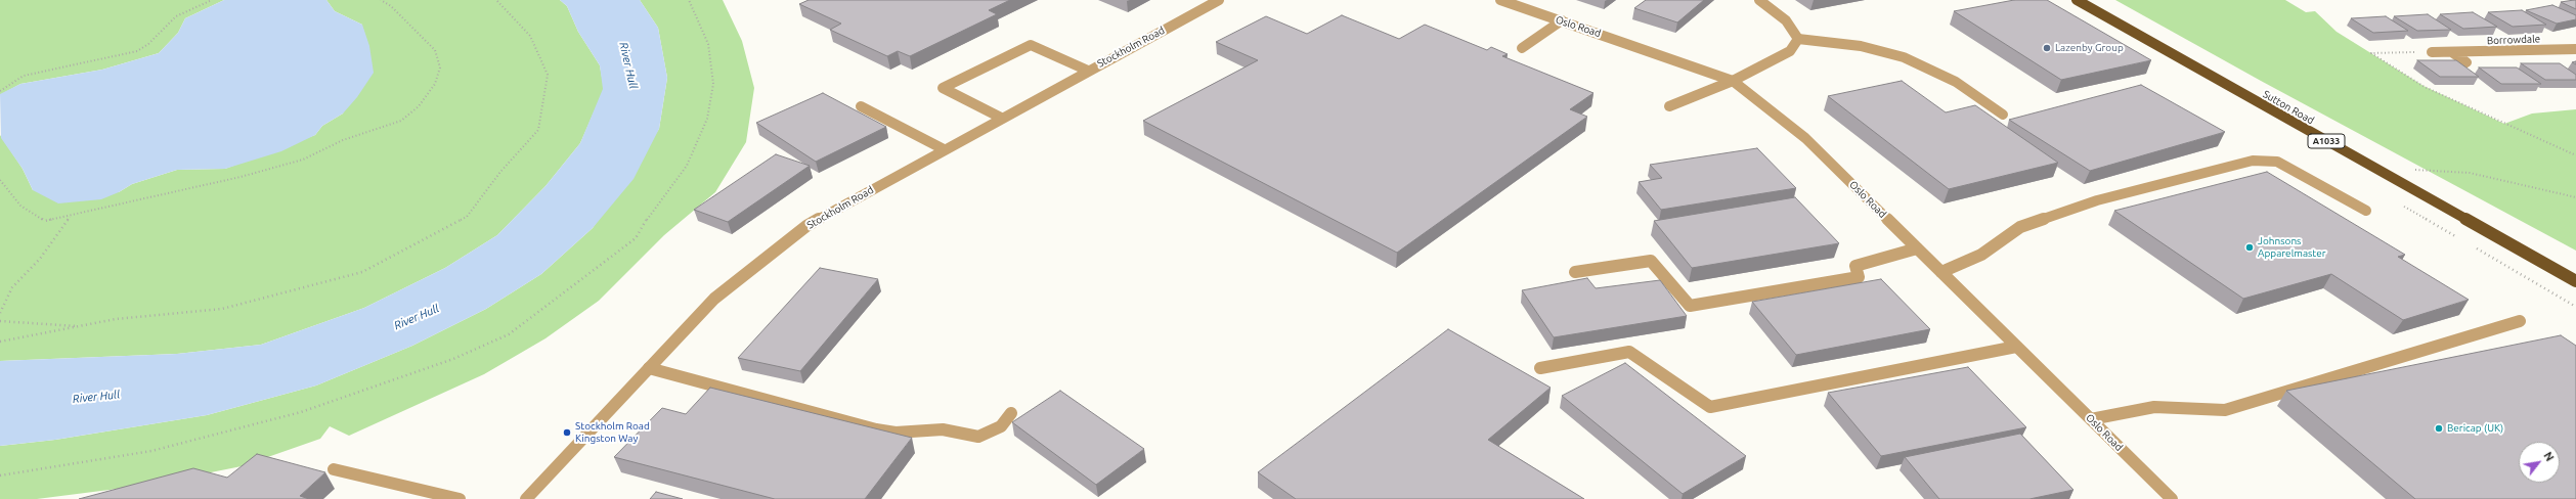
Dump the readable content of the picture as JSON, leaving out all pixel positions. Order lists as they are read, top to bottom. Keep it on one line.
{"streets":{"highway":["Sutton Road","A1033"],"street":["Oslo Road","Borrowdale","Stockholm Road"]},"water":["River Hull"],"places":["Lazenby Group","Johnsons Apparelmaster","Bericap (UK)","Stockholm Road Kingston Way"],"north":"top right"}
